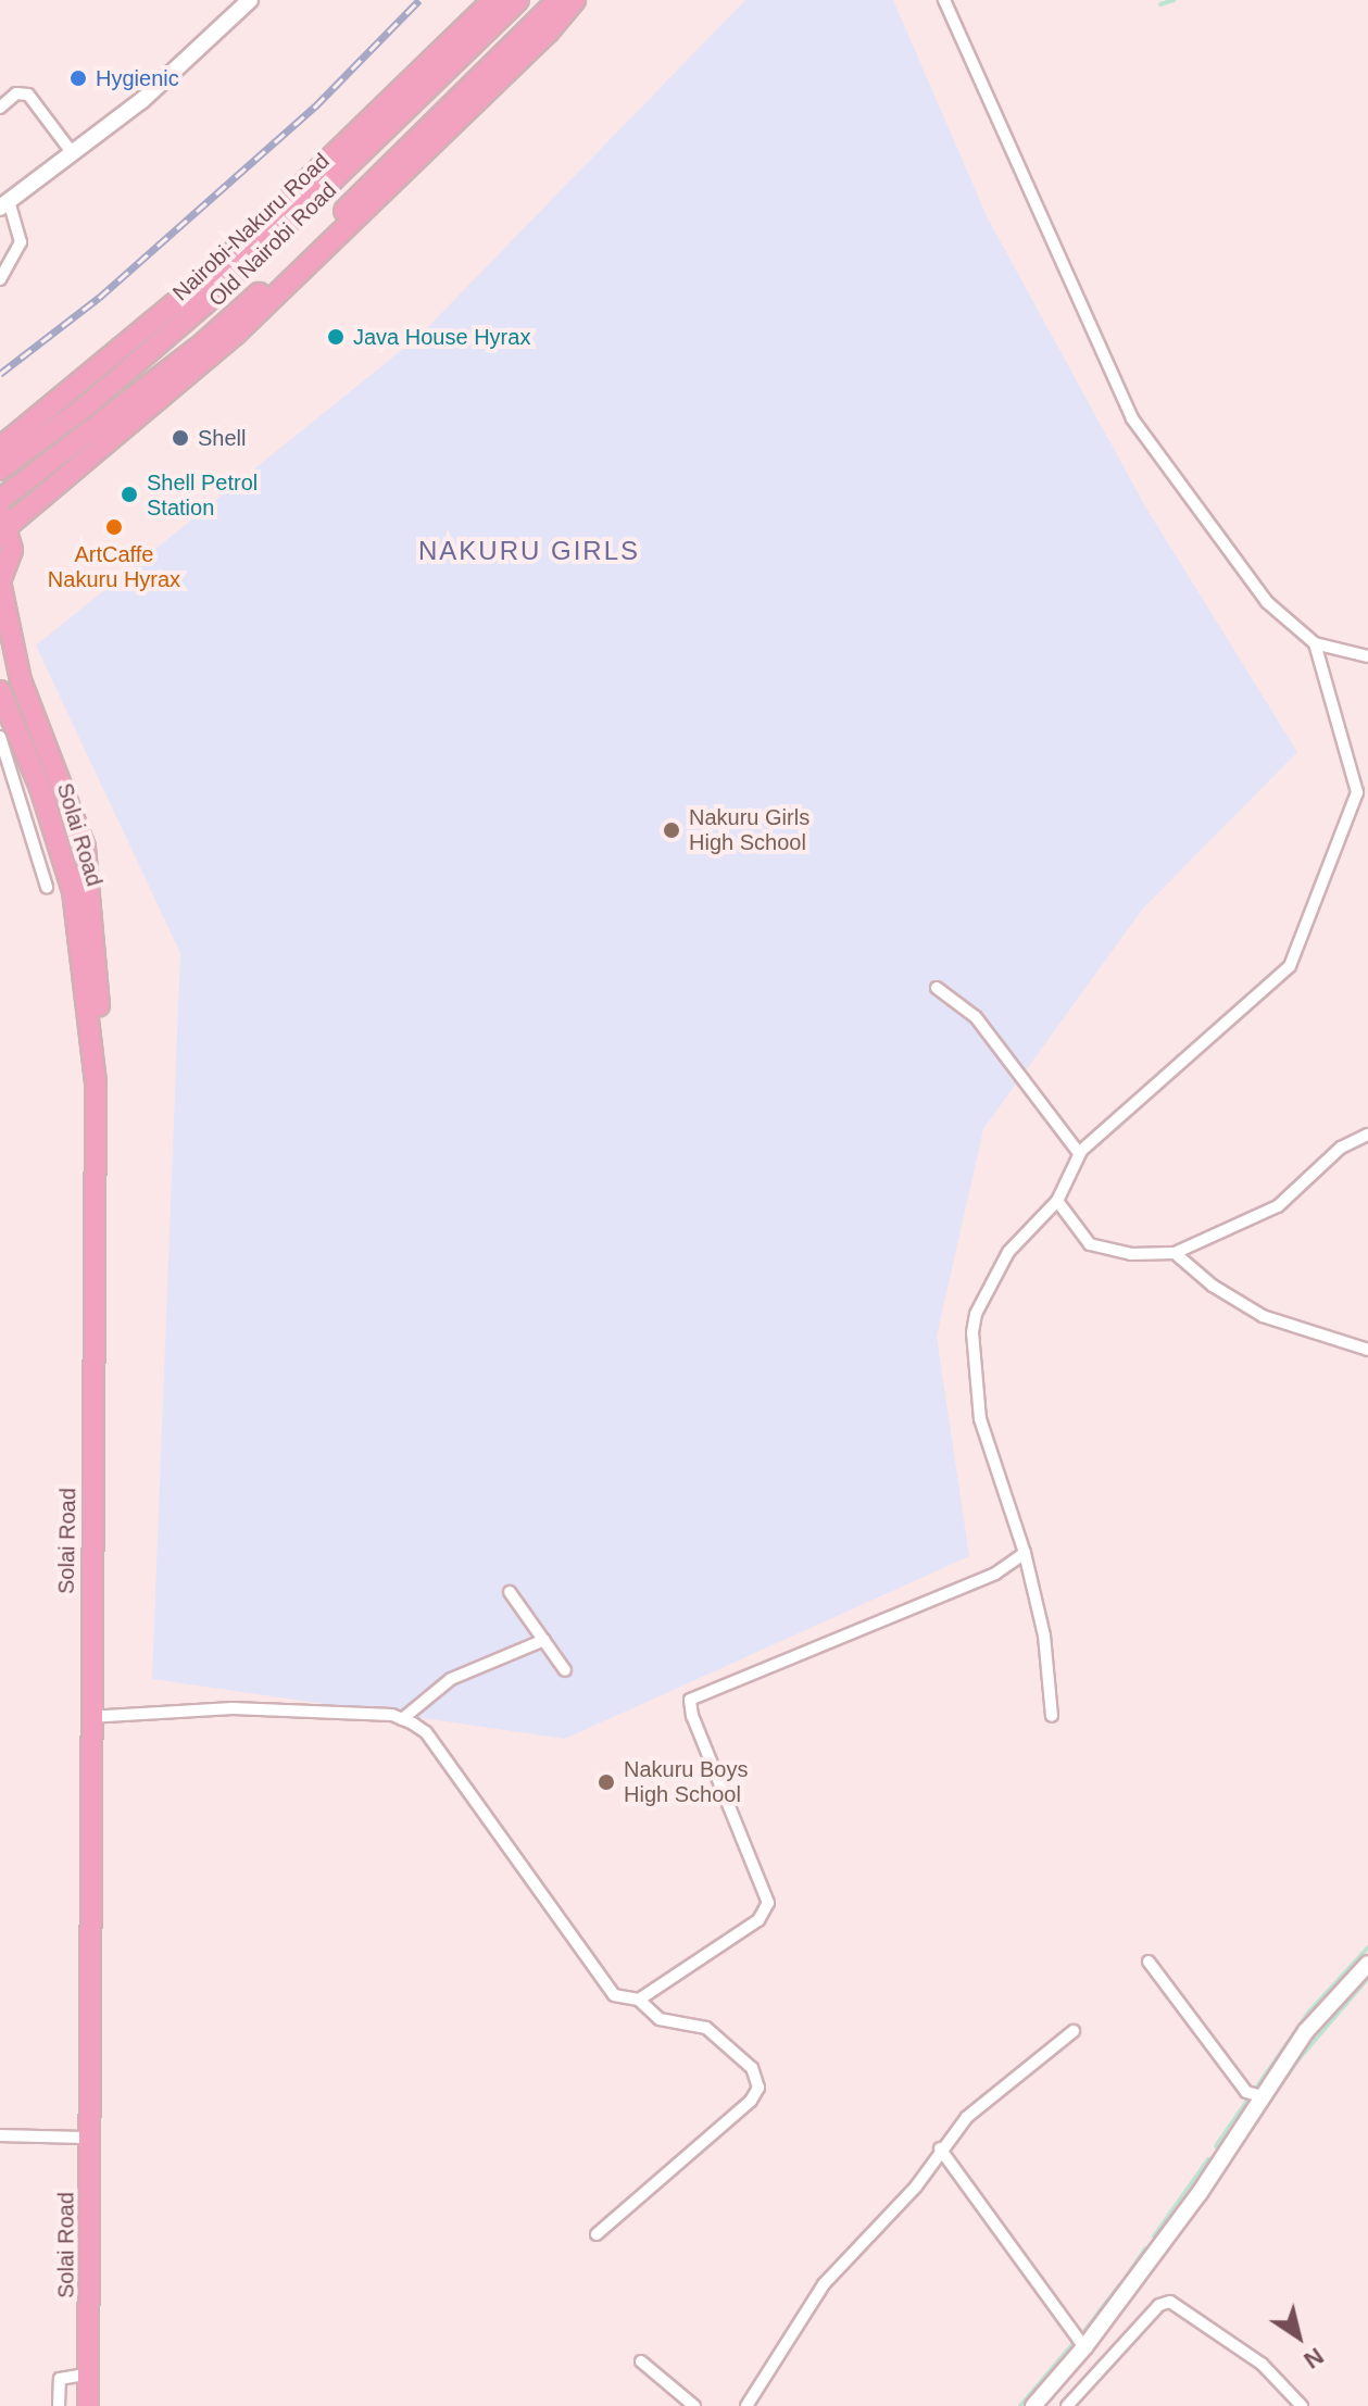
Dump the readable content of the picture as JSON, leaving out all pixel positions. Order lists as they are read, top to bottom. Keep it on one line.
{"streets":{"highway":["Nairobi-Nakuru Road","Old Nairobi Road","Solai Road"]},"districts":["NAKURU GIRLS"],"places":["Hygienic","Java House Hyrax","Shell","Shell Petrol Station","ArtCaffe Nakuru Hyrax","Nakuru Girls High School","Nakuru Boys High School"],"north":"bottom right"}
